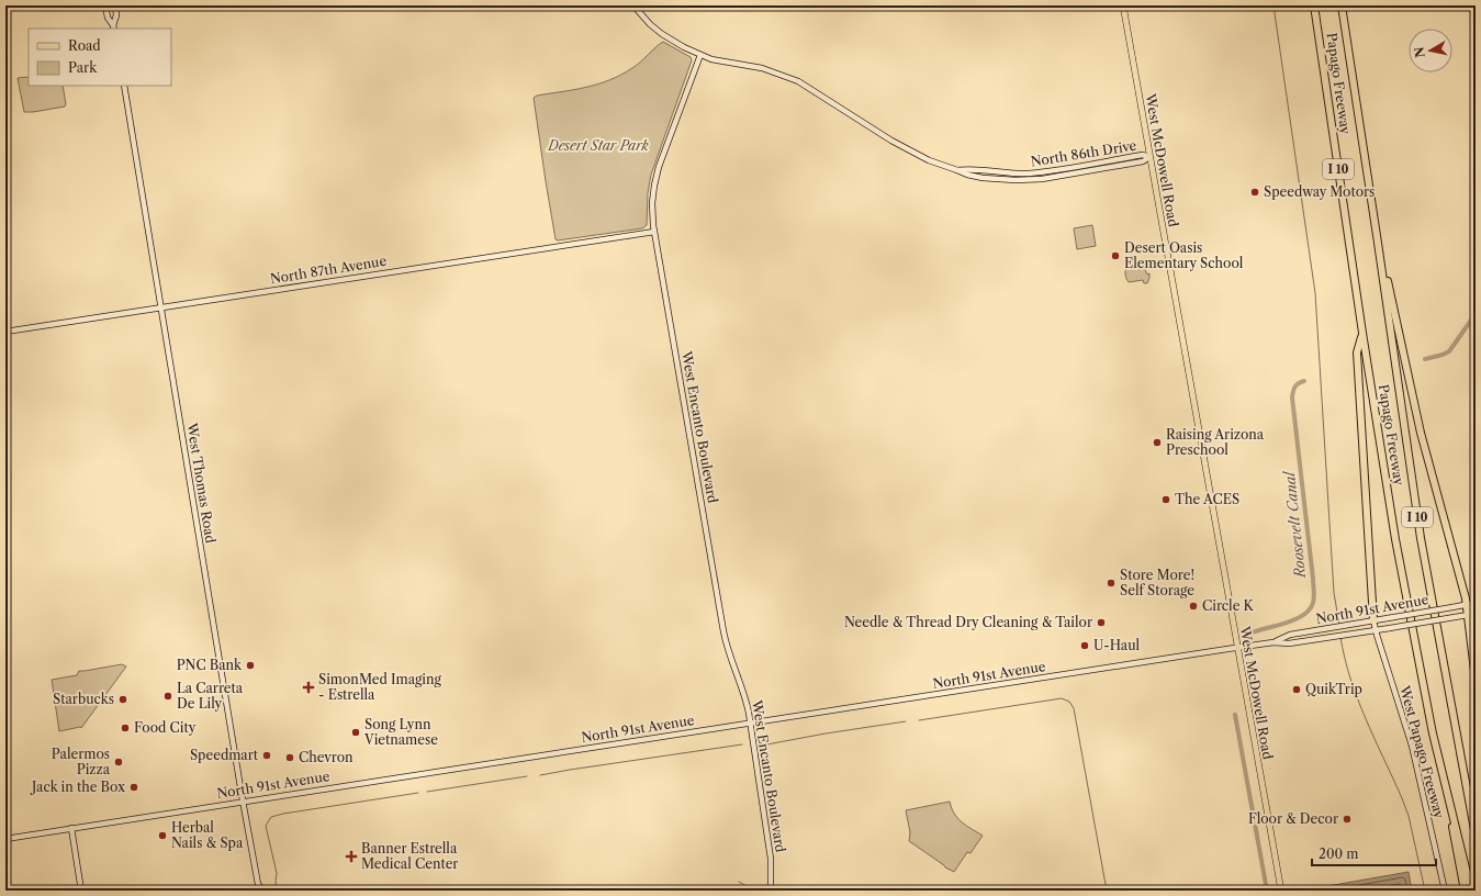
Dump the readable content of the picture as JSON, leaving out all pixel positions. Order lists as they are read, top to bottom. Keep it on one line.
{"streets":{"highway":["Papago Freeway","I 10"],"main road":["North 86th Drive","West McDowell Road","North 87th Avenue","West Encanto Boulevard","West Thomas Road","North 91st Avenue","West Papago Freeway"]},"crossings":[["North 86th Drive","West McDowell Road"],["North 86th Drive","West Encanto Boulevard"],["West McDowell Road","North 91st Avenue"],["North 87th Avenue","West Encanto Boulevard"],["North 87th Avenue","West Thomas Road"],["West Encanto Boulevard","North 91st Avenue"],["West Thomas Road","North 91st Avenue"],["North 91st Avenue","West Papago Freeway"]],"water":["Roosevelt Canal"],"parks":["Desert Star Park"],"places":{"other":["Speedway Motors","Desert Oasis Elementary School","Raising Arizona Preschool","The ACES","Store More! Self Storage","Circle K","Needle & Thread Dry Cleaning & Tailor","U-Haul","PNC Bank","QuikTrip","La Carreta De Lily","Starbucks","Food City","Song Lynn Vietnamese","Speedmart","Chevron","Palermos Pizza","Jack in the Box","Floor & Decor","Herbal Nails & Spa"],"health":["SimonMed Imaging - Estrella","Banner Estrella Medical Center"]},"legend":["Road","Park"],"scale_bar":"200 m","north":"left"}
